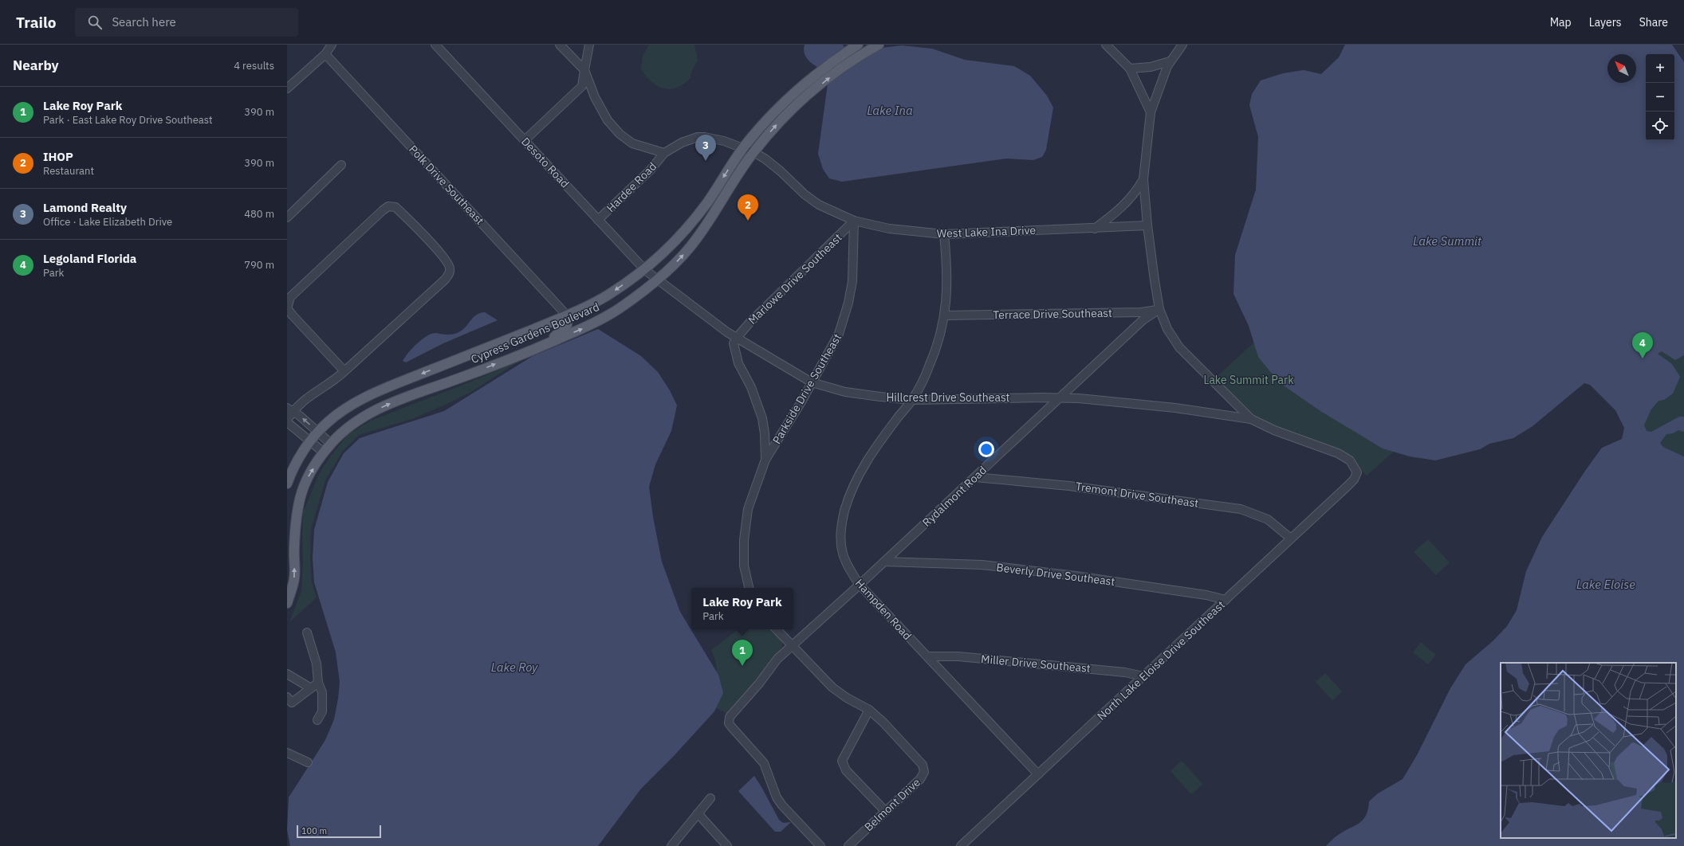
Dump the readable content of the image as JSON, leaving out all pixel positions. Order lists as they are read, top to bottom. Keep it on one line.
{"streets":{"main road":["Cypress Gardens Boulevard"],"street":["Desoto Road","Polk Drive Southeast","Hardee Road","West Lake Ina Drive","Marlowe Drive Southeast","Terrace Drive Southeast","Parkside Drive Southeast","Hillcrest Drive Southeast","Tremont Drive Southeast","Rydalmont Road","Beverly Drive Southeast","Hampden Road","North Lake Eloise Drive Southeast","Miller Drive Southeast","Belmont Drive"]},"crossings":[["Desoto Road","Hardee Road"],["Desoto Road","Cypress Gardens Boulevard"],["Desoto Road","Hillcrest Drive Southeast"],["Polk Drive Southeast","Cypress Gardens Boulevard"],["Hardee Road","West Lake Ina Drive"],["West Lake Ina Drive","Marlowe Drive Southeast"],["West Lake Ina Drive","Cypress Gardens Boulevard"],["West Lake Ina Drive","Parkside Drive Southeast"],["West Lake Ina Drive","Hampden Road"],["Marlowe Drive Southeast","Parkside Drive Southeast"],["Marlowe Drive Southeast","Hillcrest Drive Southeast"],["Terrace Drive Southeast","Rydalmont Road"],["Terrace Drive Southeast","Hampden Road"],["Cypress Gardens Boulevard","Hillcrest Drive Southeast"],["Parkside Drive Southeast","Hillcrest Drive Southeast"],["Hillcrest Drive Southeast","Rydalmont Road"],["Hillcrest Drive Southeast","Hampden Road"],["Hillcrest Drive Southeast","North Lake Eloise Drive Southeast"],["Tremont Drive Southeast","Rydalmont Road"],["Tremont Drive Southeast","North Lake Eloise Drive Southeast"],["Rydalmont Road","Beverly Drive Southeast"],["Rydalmont Road","Hampden Road"],["Rydalmont Road","Belmont Drive"],["Beverly Drive Southeast","North Lake Eloise Drive Southeast"],["Hampden Road","North Lake Eloise Drive Southeast"],["Hampden Road","Miller Drive Southeast"],["North Lake Eloise Drive Southeast","Miller Drive Southeast"]],"water":["Lake Ina","Lake Summit","Lake Eloise","Lake Roy"],"parks":["Lake Summit Park"],"scale_bar":"100 m","north":"top left","page":{"header":"Trailo","search":"Search here","nav":["Map","Layers","Share"],"heading":["Nearby","4 results"],"map_buttons":["+","−"],"list":[{"mark":"1","name":"Lake Roy Park","note":"Park · East Lake Roy Drive Southeast","value":"390 m"},{"mark":"2","name":"IHOP","note":"Restaurant","value":"390 m"},{"mark":"3","name":"Lamond Realty","note":"Office · Lake Elizabeth Drive","value":"480 m"},{"mark":"4","name":"Legoland Florida","note":"Park","value":"790 m"}],"pins":["3","2","4","1"],"popup":["Lake Roy Park","Park"],"scale":"100 m"}}
